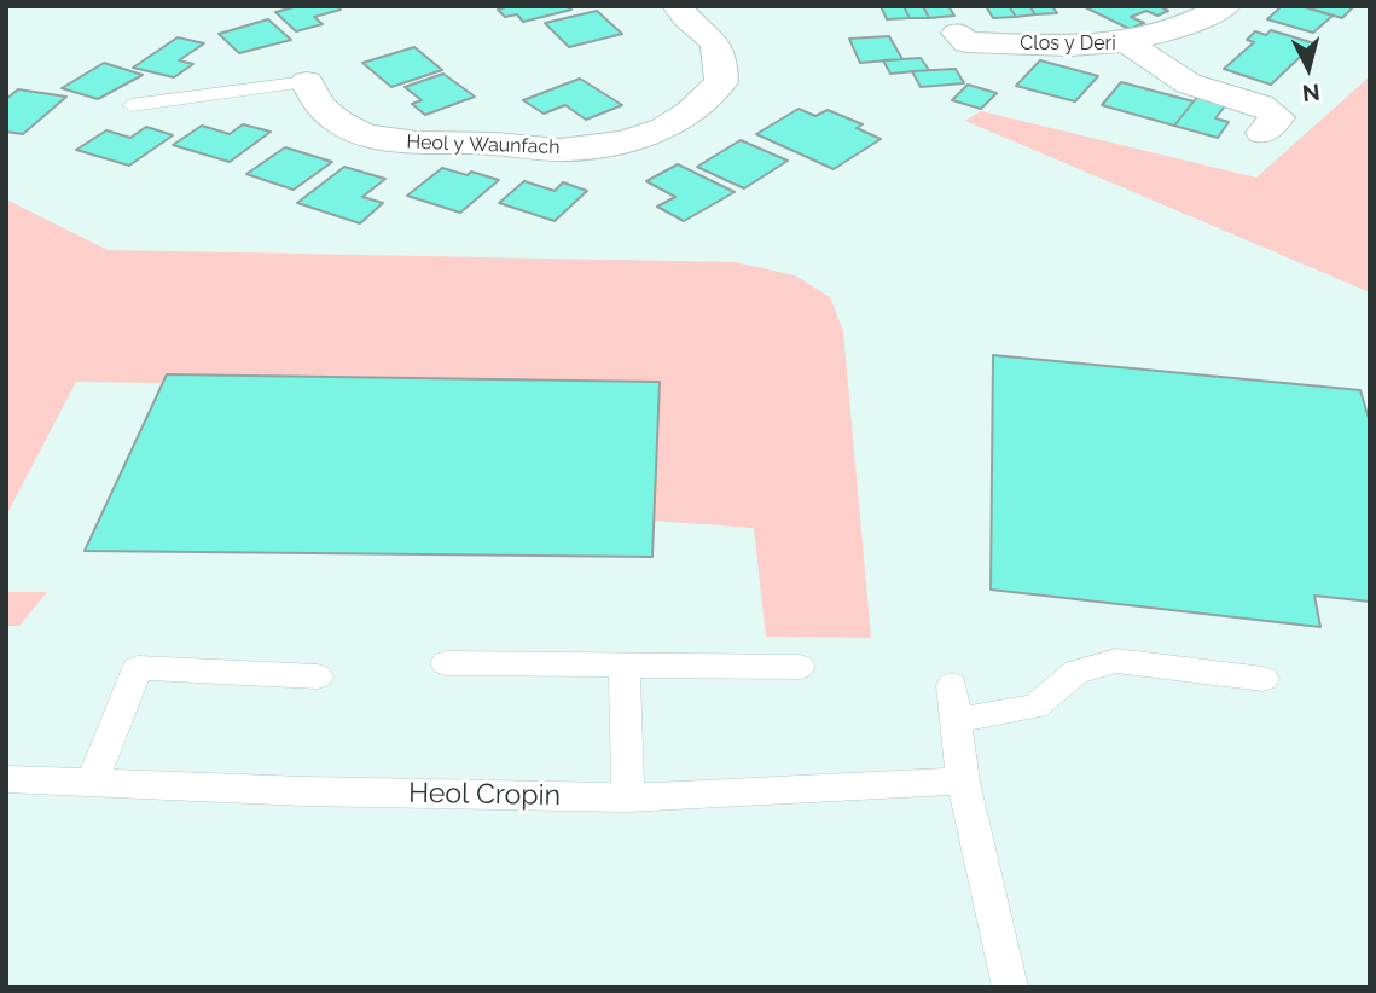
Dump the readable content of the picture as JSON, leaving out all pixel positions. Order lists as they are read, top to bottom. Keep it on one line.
{"streets":{"street":["Clos y Deri","Heol y Waunfach"],"lane":["Heol Cropin"]},"north":"bottom"}
